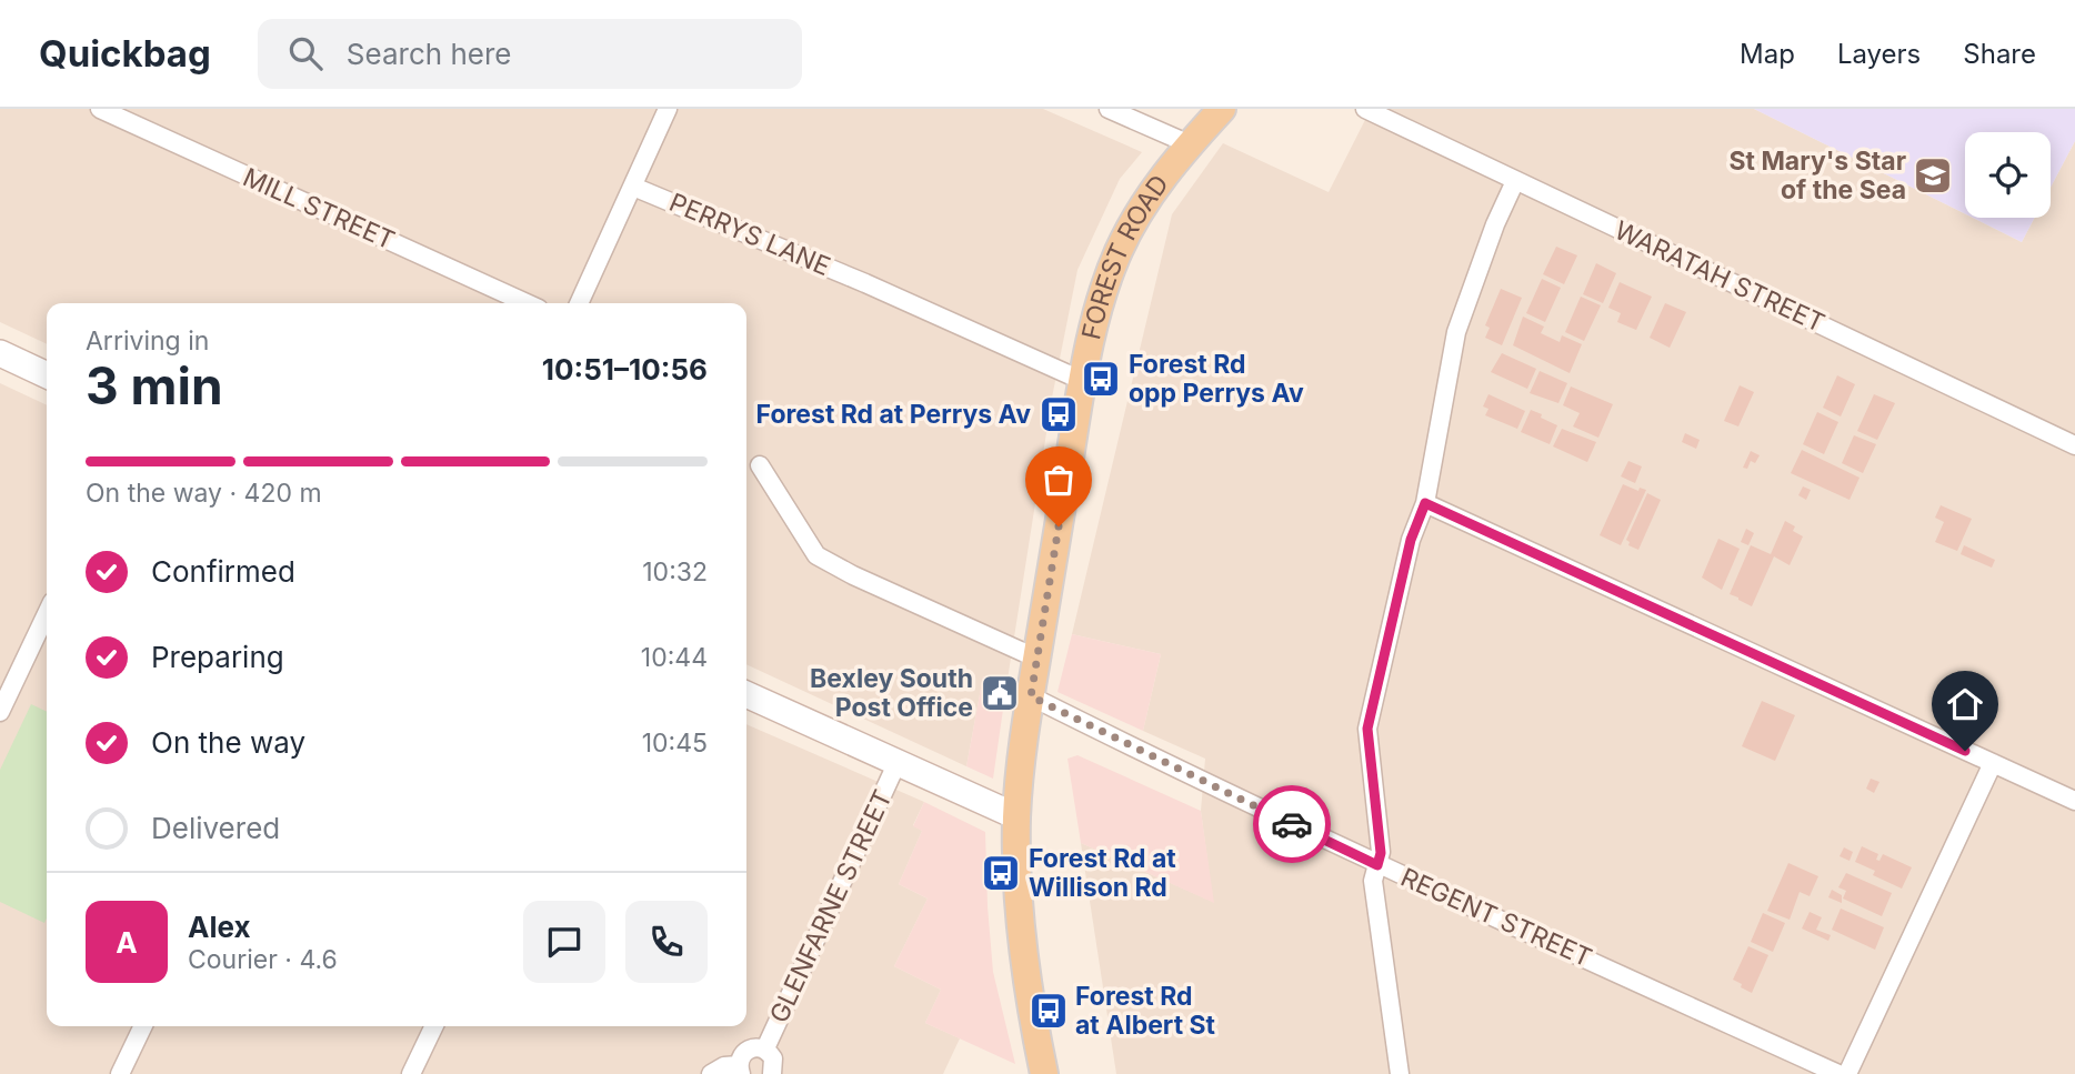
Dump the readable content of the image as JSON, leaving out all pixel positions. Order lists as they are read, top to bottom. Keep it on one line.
{"streets":{"main road":["FOREST ROAD"],"street":["MILL STREET","PERRYS LANE","WARATAH STREET","GLENFARNE STREET","REGENT STREET"]},"crossings":[["PERRYS LANE","FOREST ROAD"],["FOREST ROAD","REGENT STREET"]],"places":{"school or university":["St Mary's Star of the Sea"],"bus stop":["Forest Rd opp Perrys Av","Forest Rd at Perrys Av","Forest Rd at Willison Rd","Forest Rd at Albert St"],"public building":["Bexley South Post Office"]},"page":{"header":"Quickbag","search":"Search here","nav":["Map","Layers","Share"],"heading":["3 min","Arriving in","10:51–10:56"],"panel":["Alex","Courier · 4.6"],"bar":"On the way · 420 m","list":[["Confirmed","10:32"],["Preparing","10:44"],["On the way","10:45"],"Delivered"],"round":"A"}}
